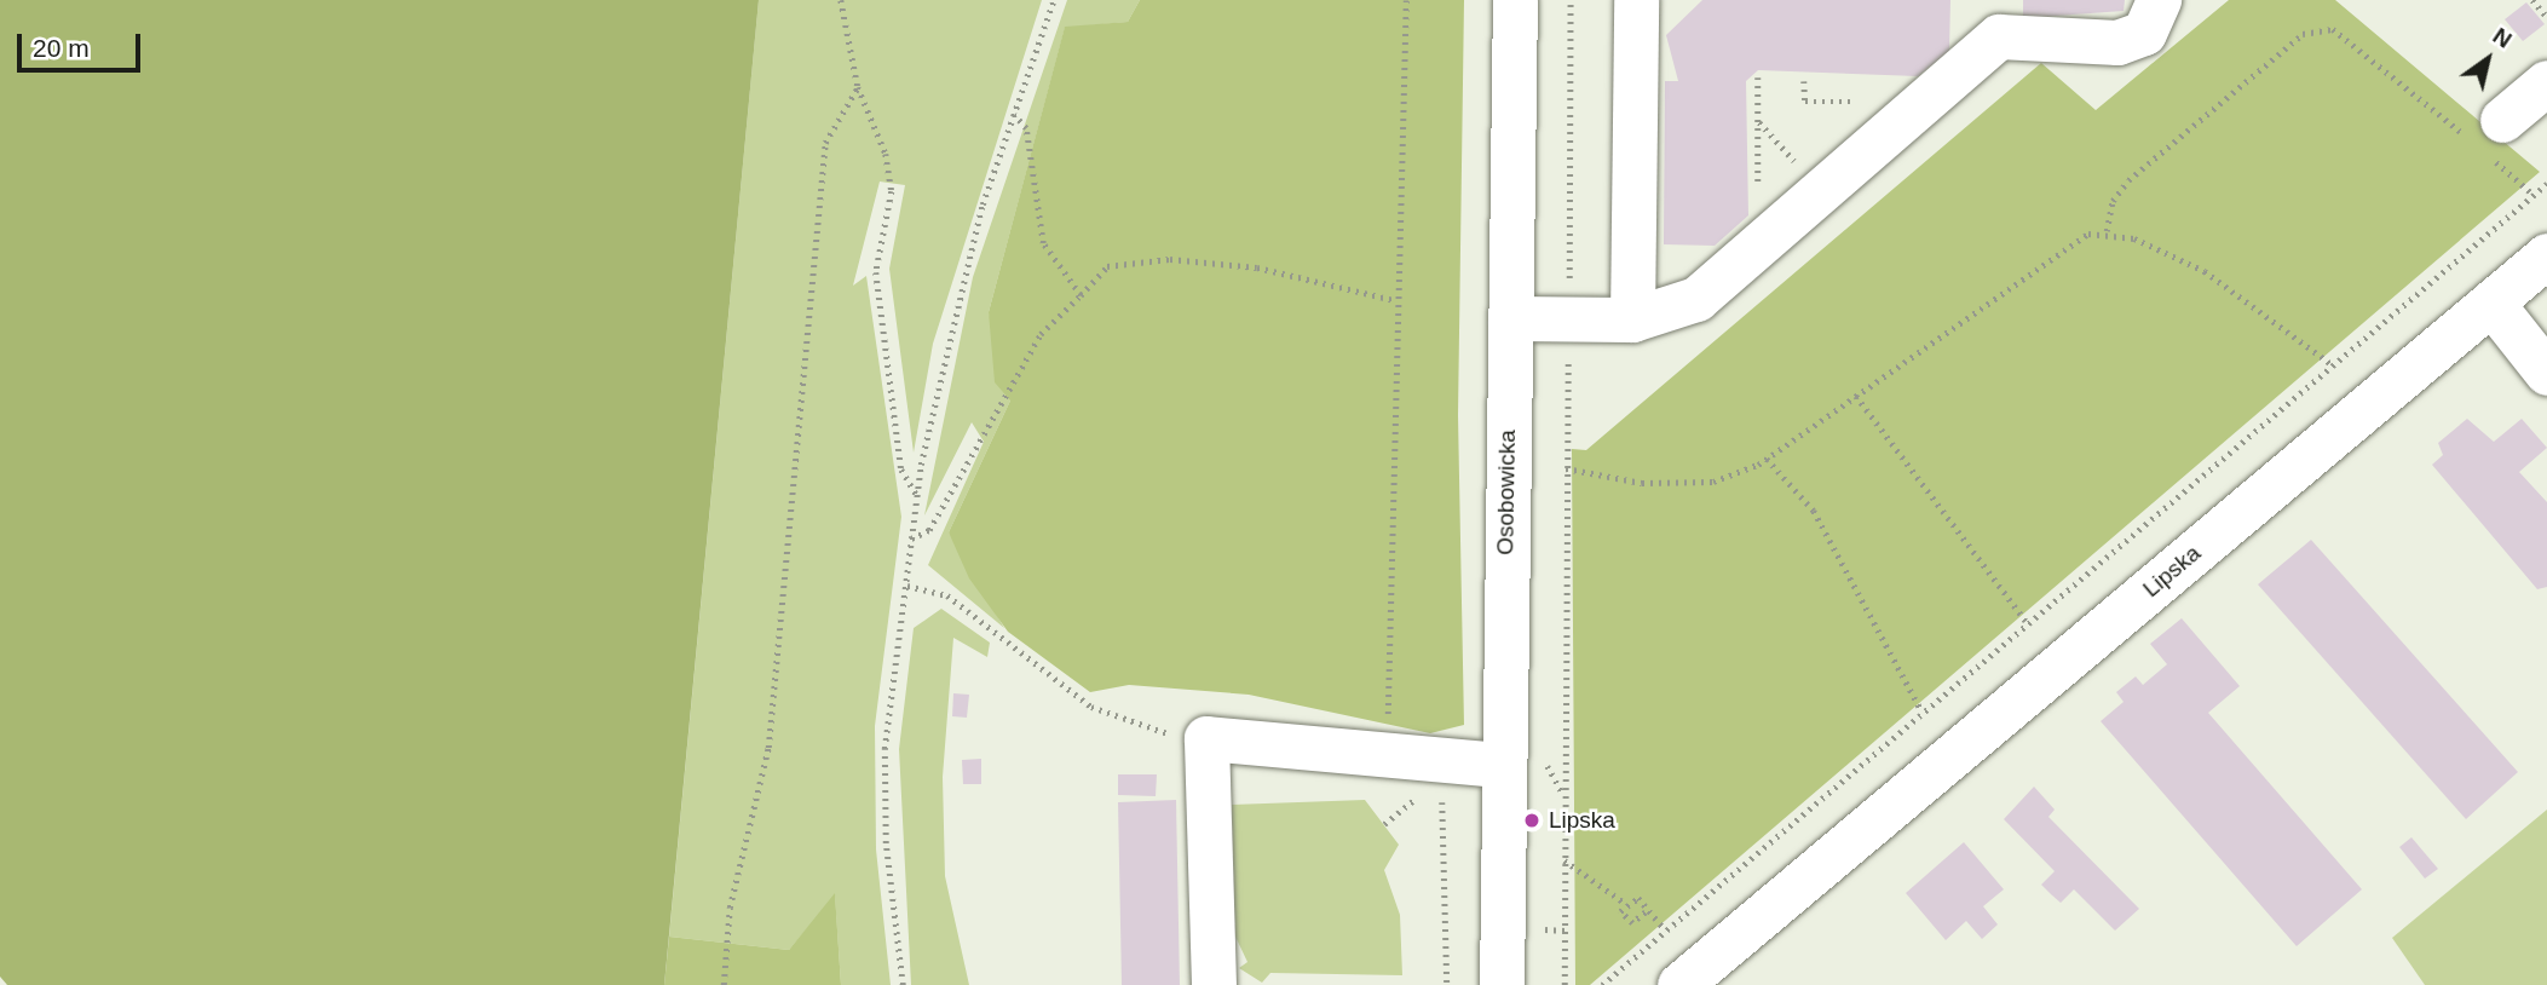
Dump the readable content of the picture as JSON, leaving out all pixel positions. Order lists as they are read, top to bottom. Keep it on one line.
{"streets":{"street":["Osobowicka","Lipska"]},"places":["Lipska"],"scale_bar":"20 m","north":"top right"}
